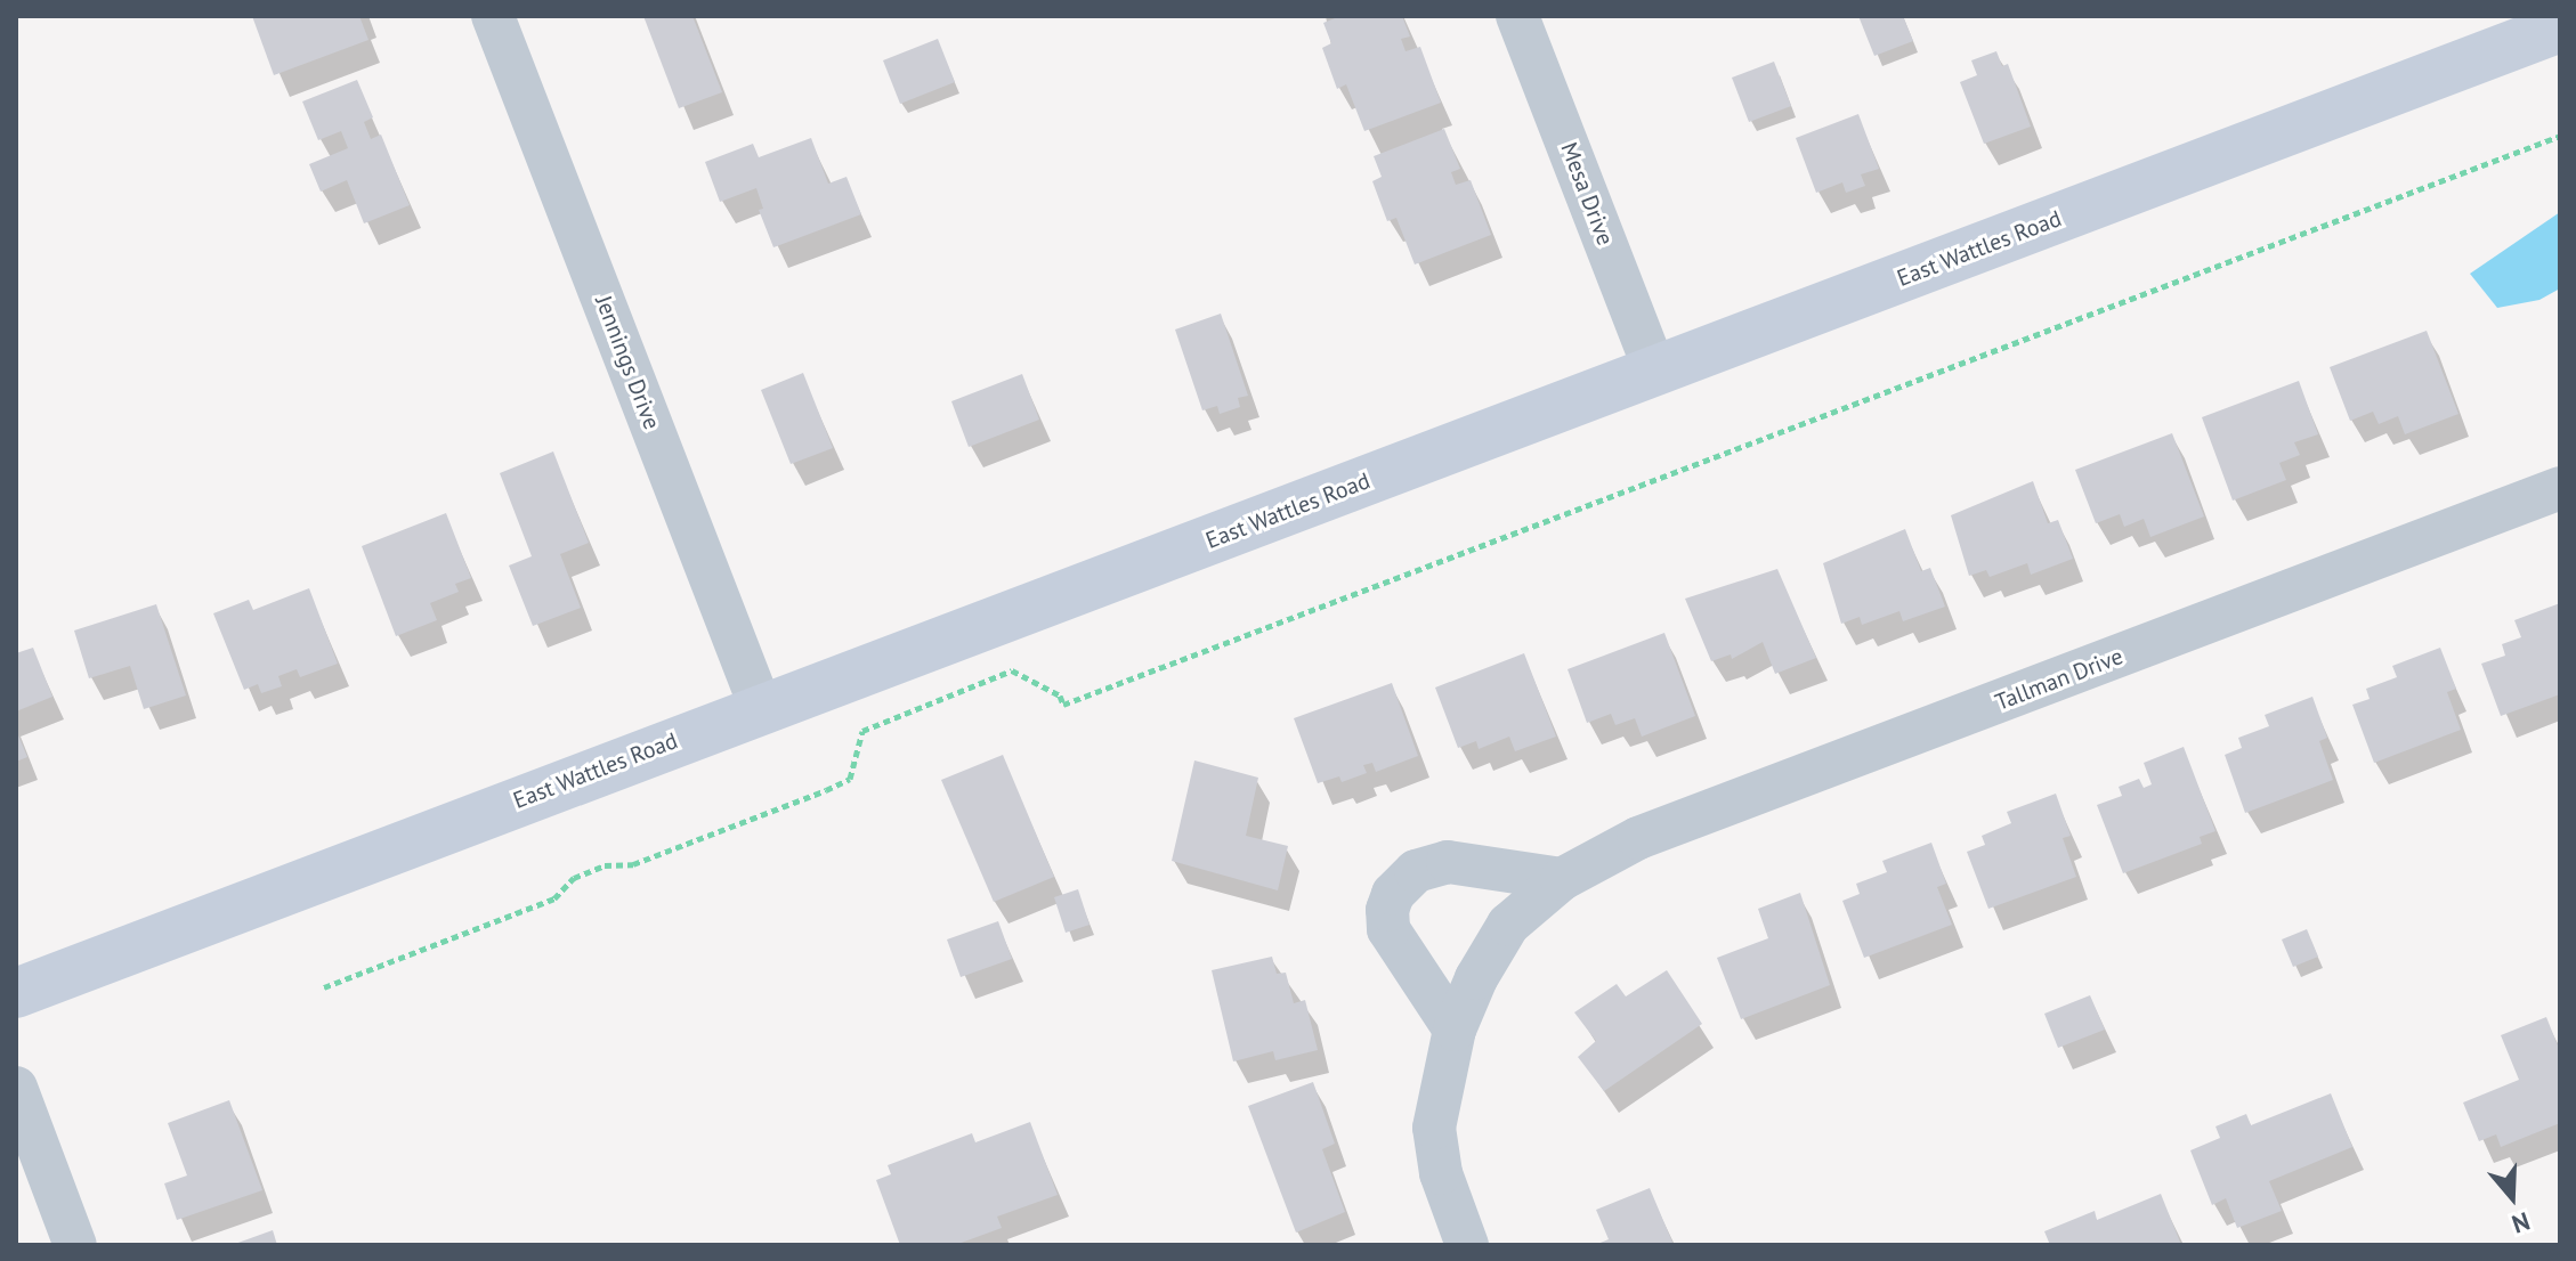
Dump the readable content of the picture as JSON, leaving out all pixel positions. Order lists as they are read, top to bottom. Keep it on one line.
{"streets":{"main road":["East Wattles Road"],"street":["Mesa Drive","Jennings Drive","Tallman Drive"]},"crossings":[["Mesa Drive","East Wattles Road"],["East Wattles Road","Jennings Drive"]],"north":"bottom"}
